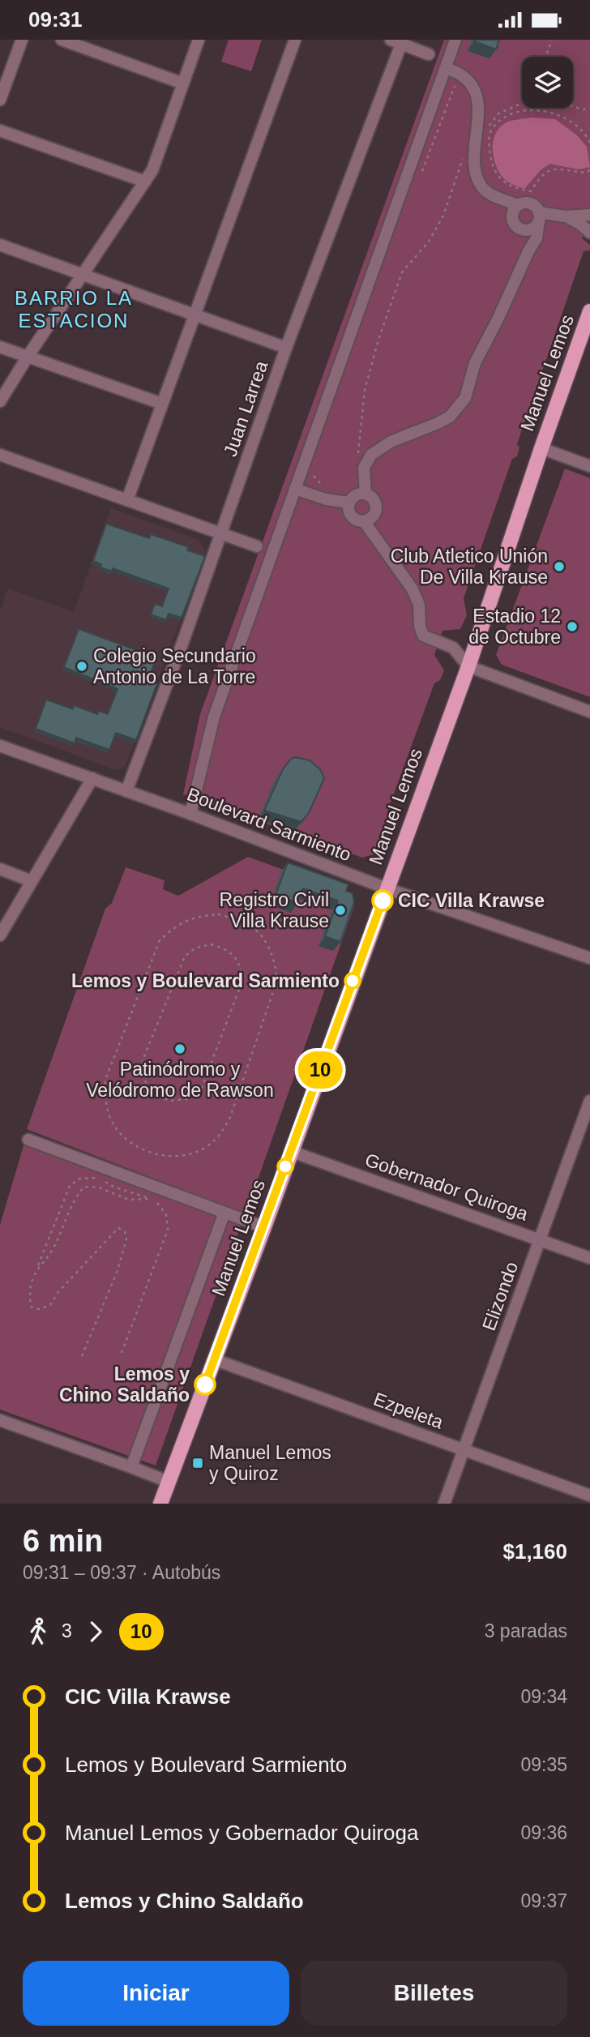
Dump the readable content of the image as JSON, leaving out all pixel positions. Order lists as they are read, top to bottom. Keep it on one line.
{"streets":{"main road":["Manuel Lemos"],"street":["Juan Larrea","Boulevard Sarmiento","Gobernador Quiroga","Elizondo","Ezpeleta"]},"crossings":[["Manuel Lemos","Boulevard Sarmiento"],["Manuel Lemos","Gobernador Quiroga"],["Manuel Lemos","Ezpeleta"],["Juan Larrea","Boulevard Sarmiento"],["Gobernador Quiroga","Elizondo"],["Elizondo","Ezpeleta"]],"districts":["BARRIO LA ESTACION"],"places":{"other":["Club Atletico Unión De Villa Krause","Estadio 12 de Octubre","Colegio Secundario Antonio de La Torre","CIC Villa Krawse","Registro Civil Villa Krause","Lemos y Boulevard Sarmiento","Patinódromo y Velódromo de Rawson","Lemos y Chino Saldaño"],"transit":["Manuel Lemos y Quiroz"]},"lines":["bus line 10"],"page":{"status":"09:31","on_map":"10","heading":["6 min","09:31 – 09:37 · Autobús","$1,160"],"legs":["3","10","3 paradas"],"list":[{"name":"CIC Villa Krawse","value":"09:34"},{"name":"Lemos y Boulevard Sarmiento","value":"09:35"},{"name":"Manuel Lemos y Gobernador Quiroga","value":"09:36"},{"name":"Lemos y Chino Saldaño","value":"09:37"}],"buttons":["Iniciar","Billetes"]}}
